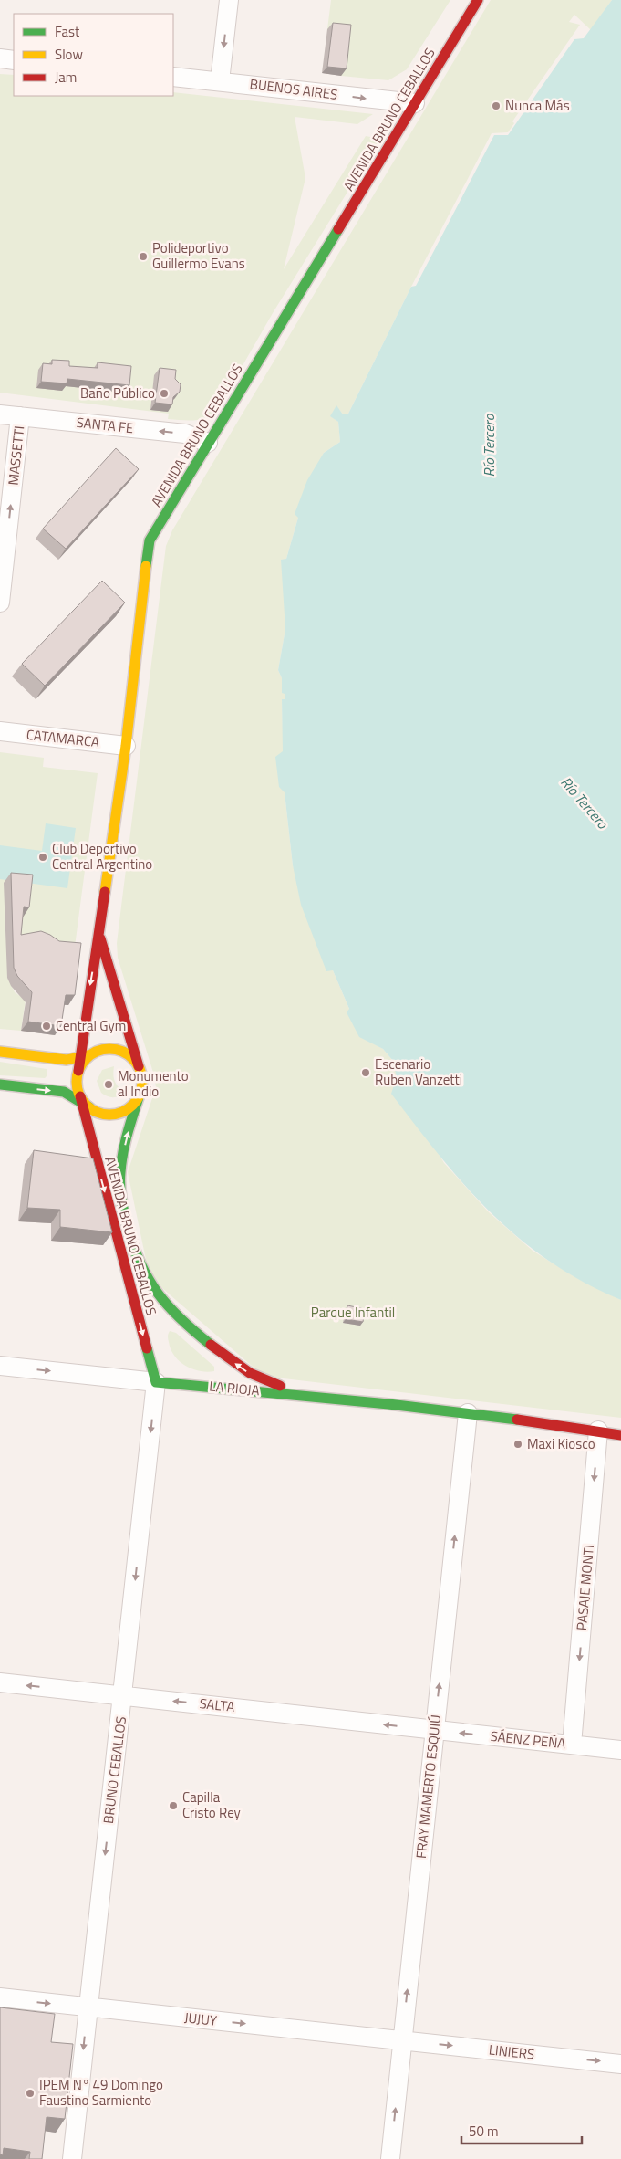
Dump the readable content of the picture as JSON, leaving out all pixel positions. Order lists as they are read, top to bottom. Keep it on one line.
{"streets":{"main road":["AVENIDA BRUNO CEBALLOS","LA RIOJA"],"street":["BUENOS AIRES","SANTA FE","MASSETTI","CATAMARCA","PASAJE MONTI","SALTA","SÁENZ PEÑA","BRUNO CEBALLOS","FRAY MAMERTO ESQUIÚ","JUJUY","LINIERS"]},"crossings":[["BUENOS AIRES","AVENIDA BRUNO CEBALLOS"],["AVENIDA BRUNO CEBALLOS","SANTA FE"],["AVENIDA BRUNO CEBALLOS","CATAMARCA"],["AVENIDA BRUNO CEBALLOS","LA RIOJA"],["AVENIDA BRUNO CEBALLOS","BRUNO CEBALLOS"],["SANTA FE","MASSETTI"],["LA RIOJA","PASAJE MONTI"],["LA RIOJA","BRUNO CEBALLOS"],["LA RIOJA","FRAY MAMERTO ESQUIÚ"],["PASAJE MONTI","SÁENZ PEÑA"],["SALTA","SÁENZ PEÑA"],["SALTA","BRUNO CEBALLOS"],["SALTA","FRAY MAMERTO ESQUIÚ"],["SÁENZ PEÑA","FRAY MAMERTO ESQUIÚ"],["BRUNO CEBALLOS","JUJUY"],["FRAY MAMERTO ESQUIÚ","JUJUY"],["FRAY MAMERTO ESQUIÚ","LINIERS"],["JUJUY","LINIERS"]],"one_way":["BUENOS AIRES","SANTA FE","MASSETTI","PASAJE MONTI","SALTA","SÁENZ PEÑA","BRUNO CEBALLOS","FRAY MAMERTO ESQUIÚ","JUJUY","LINIERS"],"water":["Río Tercero"],"parks":["Parque Infantil"],"places":["Nunca Más","Polideportivo Guillermo Evans","Baño Público","Club Deportivo Central Argentino","Central Gym","Escenario Ruben Vanzetti","Monumento al Indio","Maxi Kiosco","Capilla Cristo Rey","IPEM N° 49 Domingo Faustino Sarmiento"],"legend":["Fast","Slow","Jam"],"scale_bar":"50 m"}
